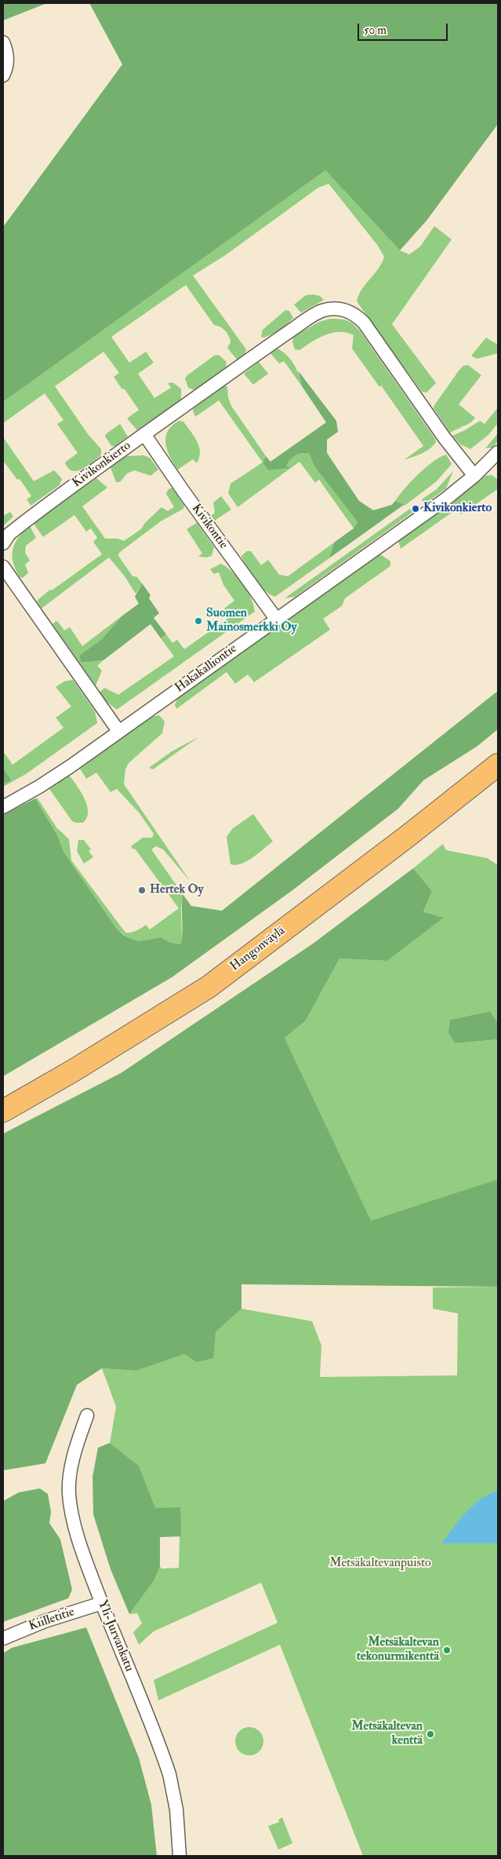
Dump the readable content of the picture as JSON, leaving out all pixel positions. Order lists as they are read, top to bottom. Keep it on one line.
{"streets":{"highway":["Hangonväylä"],"street":["Kivikonkierto","Kivikontie","Hakakalliontie","Kiilletitie","Yli-Jurvankatu"]},"crossings":[["Kivikonkierto","Kivikontie"],["Kivikonkierto","Hakakalliontie"],["Kivikontie","Hakakalliontie"],["Kiilletitie","Yli-Jurvankatu"]],"parks":["Metsäkaltevanpuisto"],"places":["Kivikonkierto","Suomen Mainosmerkki Oy","Hertek Oy","Metsäkaltevan tekonurmikenttä","Metsäkaltevan kenttä"],"scale_bar":"50 m"}
